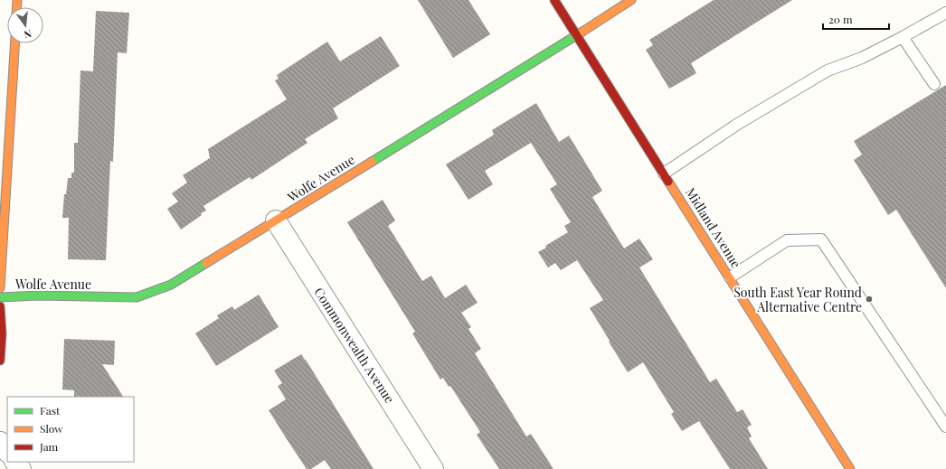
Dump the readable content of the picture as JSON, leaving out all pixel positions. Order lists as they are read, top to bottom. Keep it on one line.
{"streets":{"main road":["Wolfe Avenue","Midland Avenue"],"street":["Commonwealth Avenue"]},"crossings":[["Wolfe Avenue","Midland Avenue"],["Wolfe Avenue","Commonwealth Avenue"]],"places":["South East Year Round Alternative Centre"],"legend":["Fast","Slow","Jam"],"scale_bar":"20 m","north":"bottom"}
